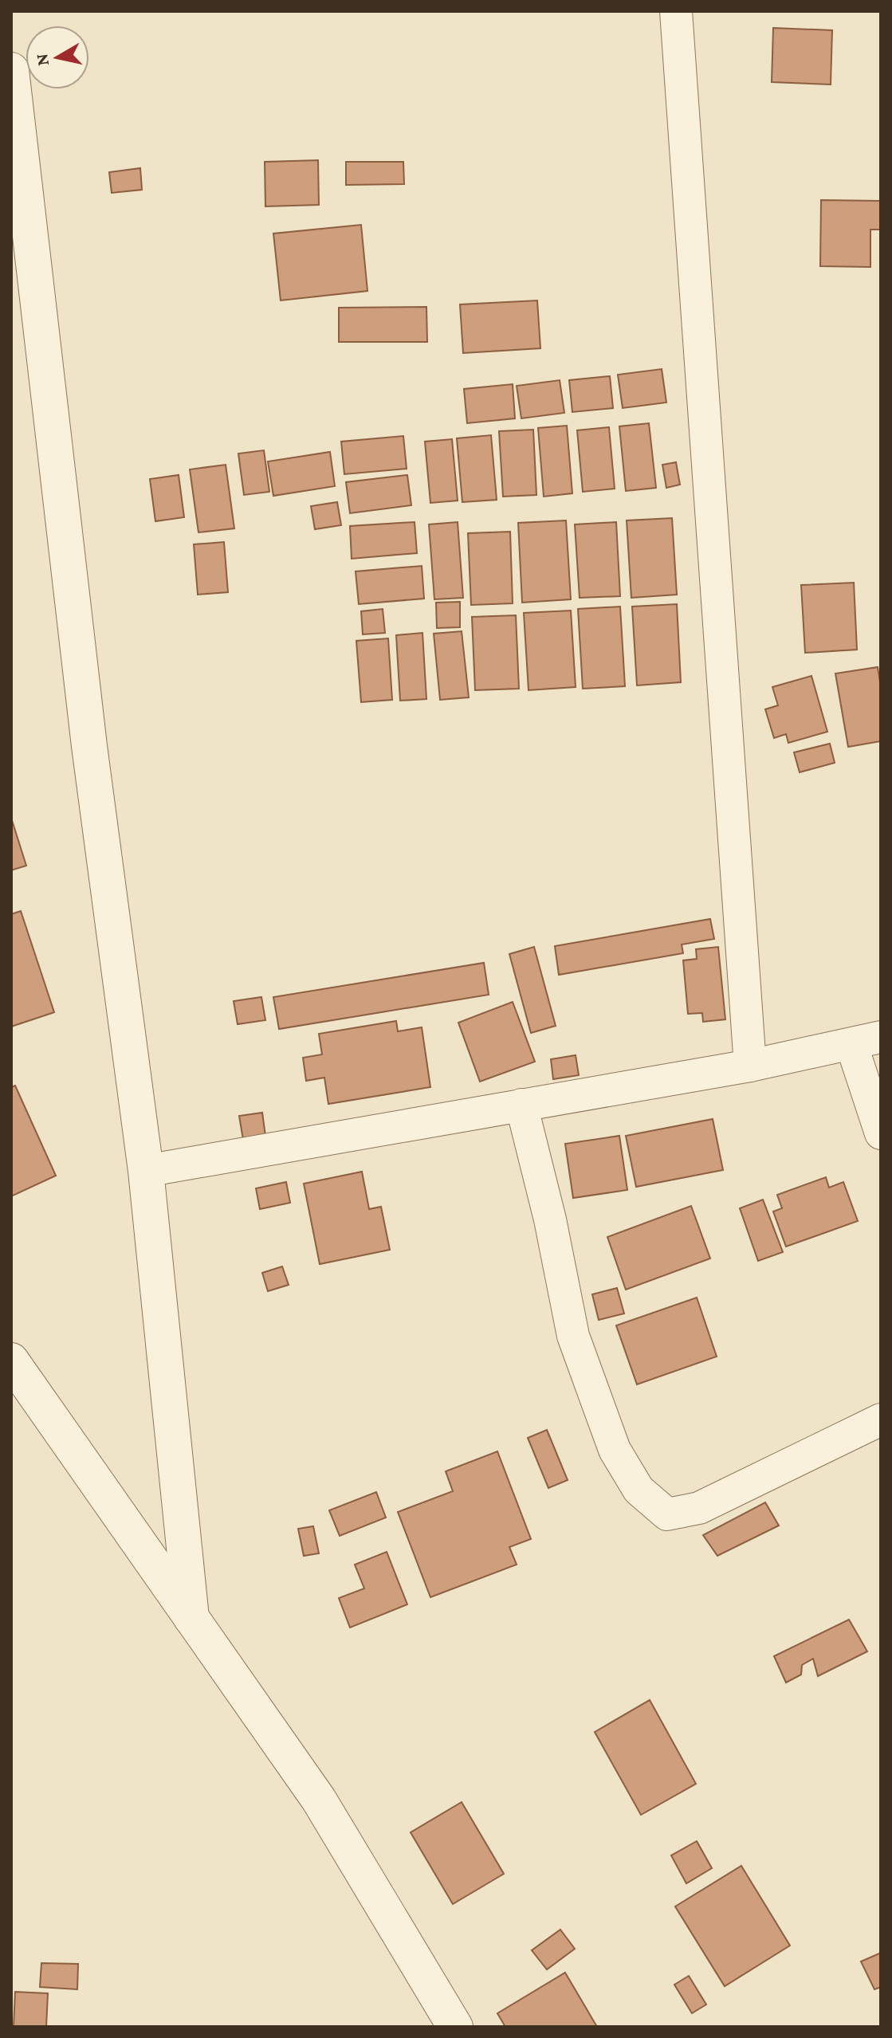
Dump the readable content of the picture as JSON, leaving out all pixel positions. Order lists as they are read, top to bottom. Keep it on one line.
{"north":"left"}
